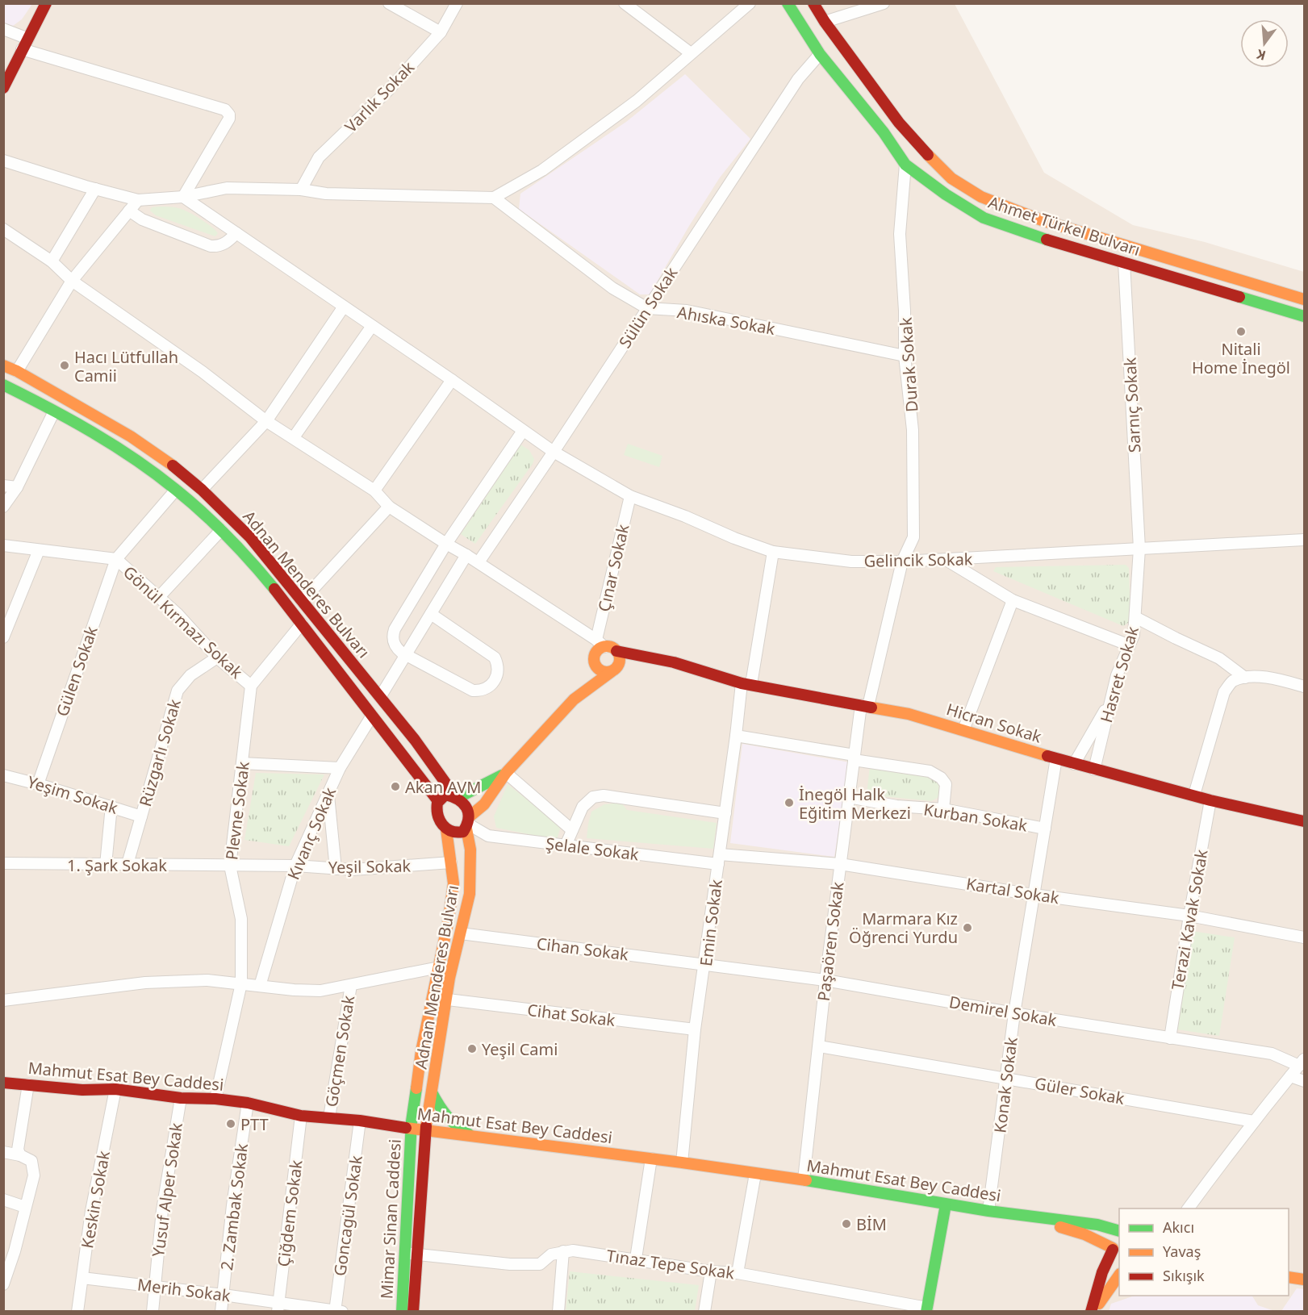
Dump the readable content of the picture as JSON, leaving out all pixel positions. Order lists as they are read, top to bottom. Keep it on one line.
{"streets":{"main road":["Ahmet Türkel Bulvarı","Adnan Menderes Bulvarı","Hicran Sokak","Mahmut Esat Bey Caddesi","Mimar Sinan Caddesi"],"street":["Varlık Sokak","Sülün Sokak","Ahıska Sokak","Durak Sokak","Sarnıç Sokak","Gelincik Sokak","Çınar Sokak","Gönül Kırmazı Sokak","Gülen Sokak","Hasret Sokak","Rüzgarlı Sokak","Yeşim Sokak","Plevne Sokak","Kurban Sokak","Kıvanç Sokak","Şelale Sokak","1. Şark Sokak","Yeşil Sokak","Kartal Sokak","Terazi Kavak Sokak","Emin Sokak","Paşaören Sokak","Cihan Sokak","Demirel Sokak","Cihat Sokak","Göçmen Sokak","Konak Sokak","Güler Sokak","Yusuf Alper Sokak","Keskin Sokak","2. Zambak Sokak","Çiğdem Sokak","Goncagül Sokak","Tınaz Tepe Sokak","Merih Sokak"]},"crossings":[["Ahmet Türkel Bulvarı","Sülün Sokak"],["Ahmet Türkel Bulvarı","Durak Sokak"],["Ahmet Türkel Bulvarı","Sarnıç Sokak"],["Sülün Sokak","Ahıska Sokak"],["Sülün Sokak","Gelincik Sokak"],["Ahıska Sokak","Durak Sokak"],["Durak Sokak","Gelincik Sokak"],["Durak Sokak","Paşaören Sokak"],["Sarnıç Sokak","Gelincik Sokak"],["Sarnıç Sokak","Hasret Sokak"],["Gelincik Sokak","Çınar Sokak"],["Gelincik Sokak","Hasret Sokak"],["Gelincik Sokak","Emin Sokak"],["Gelincik Sokak","Paşaören Sokak"],["Adnan Menderes Bulvarı","Kıvanç Sokak"],["Adnan Menderes Bulvarı","Şelale Sokak"],["Adnan Menderes Bulvarı","Yeşil Sokak"],["Adnan Menderes Bulvarı","Cihan Sokak"],["Adnan Menderes Bulvarı","Cihat Sokak"],["Adnan Menderes Bulvarı","Mahmut Esat Bey Caddesi"],["Adnan Menderes Bulvarı","Mimar Sinan Caddesi"],["Gönül Kırmazı Sokak","Gülen Sokak"],["Gönül Kırmazı Sokak","Rüzgarlı Sokak"],["Gönül Kırmazı Sokak","Plevne Sokak"],["Gülen Sokak","Yeşim Sokak"],["Hasret Sokak","Hicran Sokak"],["Hicran Sokak","Terazi Kavak Sokak"],["Hicran Sokak","Emin Sokak"],["Hicran Sokak","Paşaören Sokak"],["Hicran Sokak","Konak Sokak"],["Rüzgarlı Sokak","Yeşim Sokak"],["Rüzgarlı Sokak","1. Şark Sokak"],["Plevne Sokak","1. Şark Sokak"],["Plevne Sokak","Yeşil Sokak"],["Plevne Sokak","Mahmut Esat Bey Caddesi"],["Kurban Sokak","Paşaören Sokak"],["Kurban Sokak","Konak Sokak"],["Kıvanç Sokak","Yeşil Sokak"],["Şelale Sokak","Kartal Sokak"],["Şelale Sokak","Emin Sokak"],["1. Şark Sokak","Yeşil Sokak"],["Kartal Sokak","Terazi Kavak Sokak"],["Kartal Sokak","Emin Sokak"],["Kartal Sokak","Paşaören Sokak"],["Kartal Sokak","Konak Sokak"],["Terazi Kavak Sokak","Demirel Sokak"],["Emin Sokak","Cihan Sokak"],["Emin Sokak","Demirel Sokak"],["Emin Sokak","Cihat Sokak"],["Emin Sokak","Mahmut Esat Bey Caddesi"],["Paşaören Sokak","Demirel Sokak"],["Paşaören Sokak","Mahmut Esat Bey Caddesi"],["Paşaören Sokak","Güler Sokak"],["Cihan Sokak","Demirel Sokak"],["Demirel Sokak","Konak Sokak"],["Göçmen Sokak","Mahmut Esat Bey Caddesi"],["Mahmut Esat Bey Caddesi","Konak Sokak"],["Mahmut Esat Bey Caddesi","Yusuf Alper Sokak"],["Mahmut Esat Bey Caddesi","Keskin Sokak"],["Mahmut Esat Bey Caddesi","2. Zambak Sokak"],["Mahmut Esat Bey Caddesi","Çiğdem Sokak"],["Mahmut Esat Bey Caddesi","Goncagül Sokak"],["Mahmut Esat Bey Caddesi","Mimar Sinan Caddesi"],["Konak Sokak","Güler Sokak"],["Yusuf Alper Sokak","Merih Sokak"],["Keskin Sokak","Merih Sokak"],["2. Zambak Sokak","Merih Sokak"],["Çiğdem Sokak","Merih Sokak"],["Goncagül Sokak","Merih Sokak"],["Mimar Sinan Caddesi","Tınaz Tepe Sokak"]],"places":["Nitali Home İnegöl","Hacı Lütfullah Camii","Akan AVM","İnegöl Halk Eğitim Merkezi","Marmara Kız Öğrenci Yurdu","Yeşil Cami","PTT","BİM"],"legend":["Akıcı","Yavaş","Sıkışık"],"north":"bottom"}
